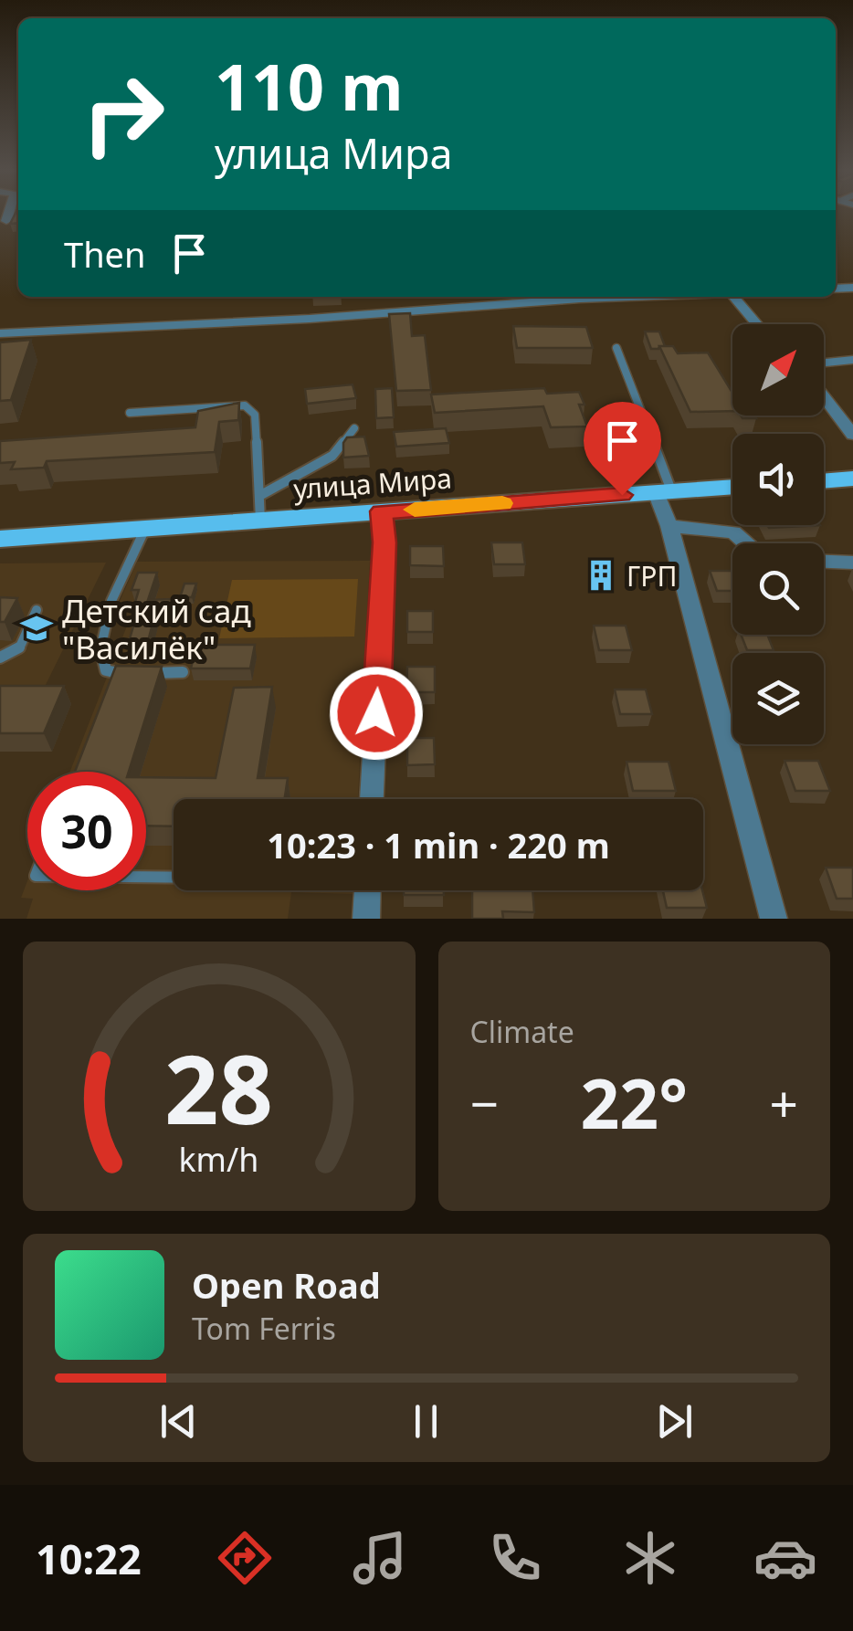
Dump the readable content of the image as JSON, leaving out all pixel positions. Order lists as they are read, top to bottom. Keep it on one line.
{"streets":{"main road":["улица Мира"]},"places":{"building":["ГРП"],"school or university":["Детский сад \"Василёк\""]},"north":"top right","page":{"turn":["110 m","улица Мира"],"then":"Then","limit":"30","trip":"10:23 · 1 min · 220 m","tile":"Climate","heat":["−","22°","+"],"song":["Open Road","Tom Ferris"],"tabs":"10:22","gauge":["28","km/h"]}}
